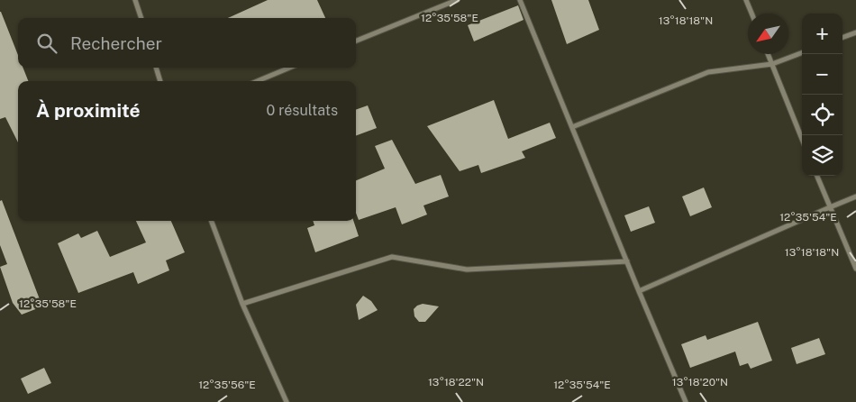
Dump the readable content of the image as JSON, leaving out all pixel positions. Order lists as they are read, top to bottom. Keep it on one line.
{"north":"bottom left","page":{"map_buttons":["+","−"],"search":"Rechercher","heading":["À proximité","0 résultats"]},"coordinates":["12°35'58\"E","13°18'18\"N","12°35'54\"E","13°18'22\"N","13°18'20\"N","12°35'56\"E"]}
